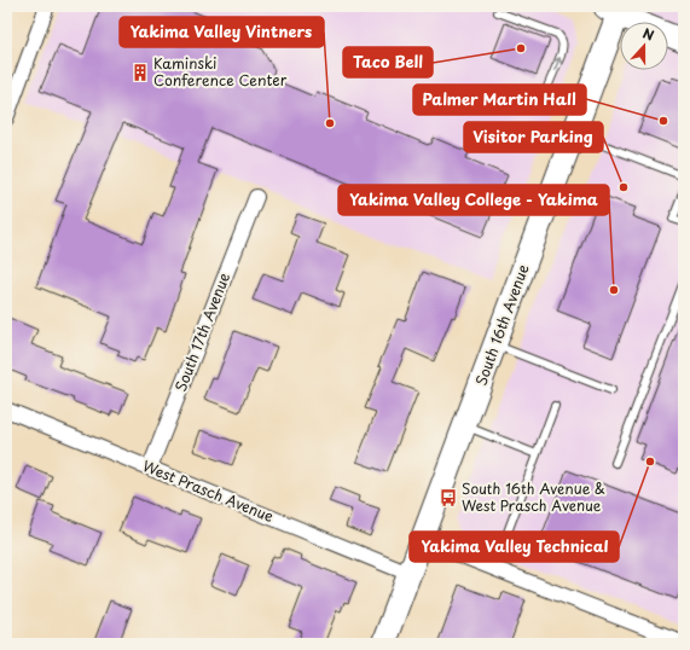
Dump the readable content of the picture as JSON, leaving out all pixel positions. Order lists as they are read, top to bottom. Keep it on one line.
{"streets":{"main road":["South 16th Avenue"],"street":["South 17th Avenue","West Prasch Avenue"]},"crossings":[["South 16th Avenue","West Prasch Avenue"],["South 17th Avenue","West Prasch Avenue"]],"places":{"other":["Taco Bell","Palmer Martin Hall","Yakima Valley Vintners","Visitor Parking","Yakima Valley College - Yakima","Yakima Valley Technical"],"building":["Kaminski Conference Center"],"bus stop":["South 16th Avenue & West Prasch Avenue"]},"north":"top"}
